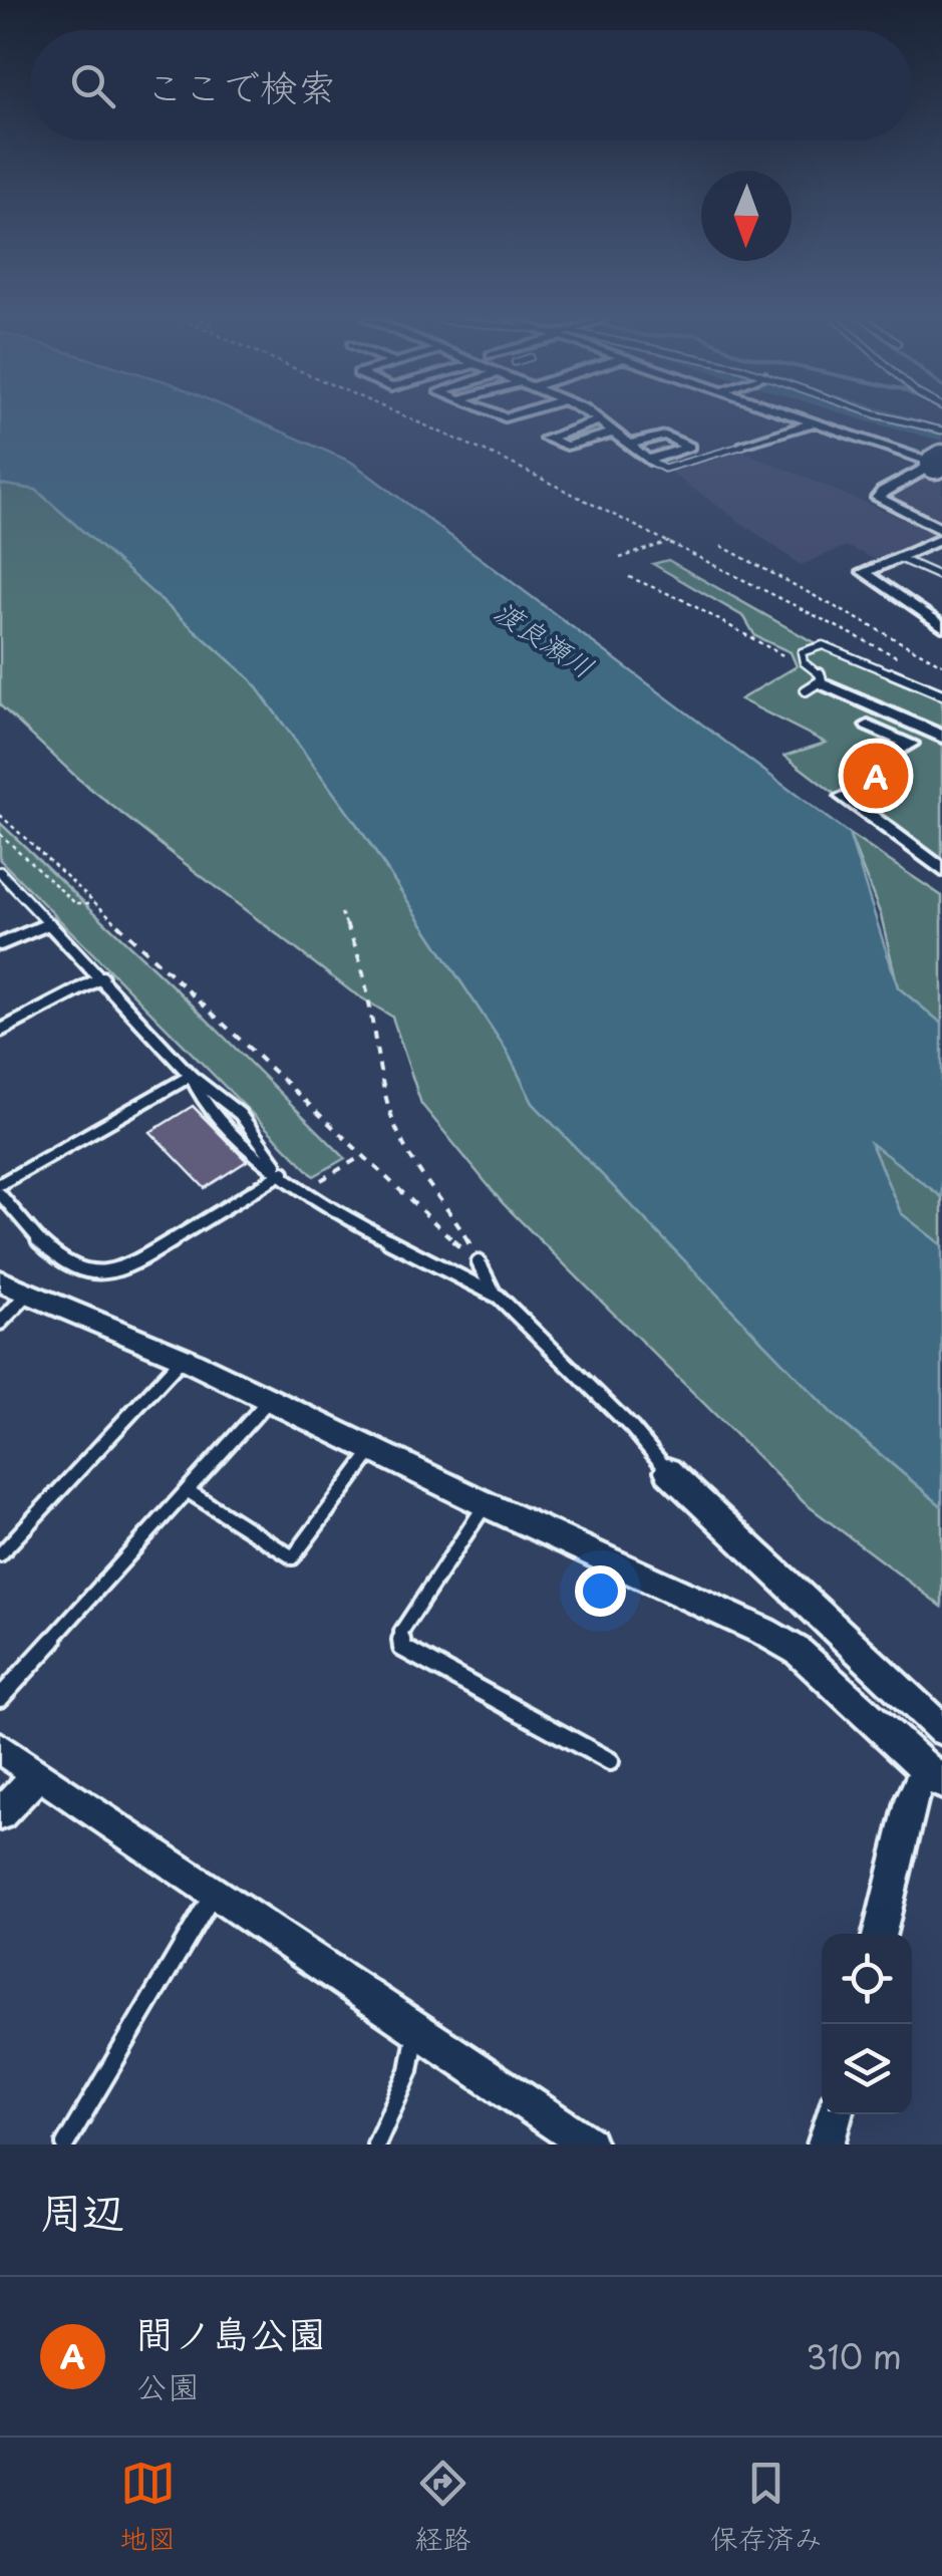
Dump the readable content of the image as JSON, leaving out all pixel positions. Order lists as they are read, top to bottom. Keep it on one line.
{"water":["渡良瀬川"],"north":"bottom","page":{"search":"ここで検索","pins":"A","heading":"周辺","list":[{"mark":"A","name":"間ノ島公園","note":"公園","value":"310 m"}],"nav":["地図","経路","保存済み"]}}
